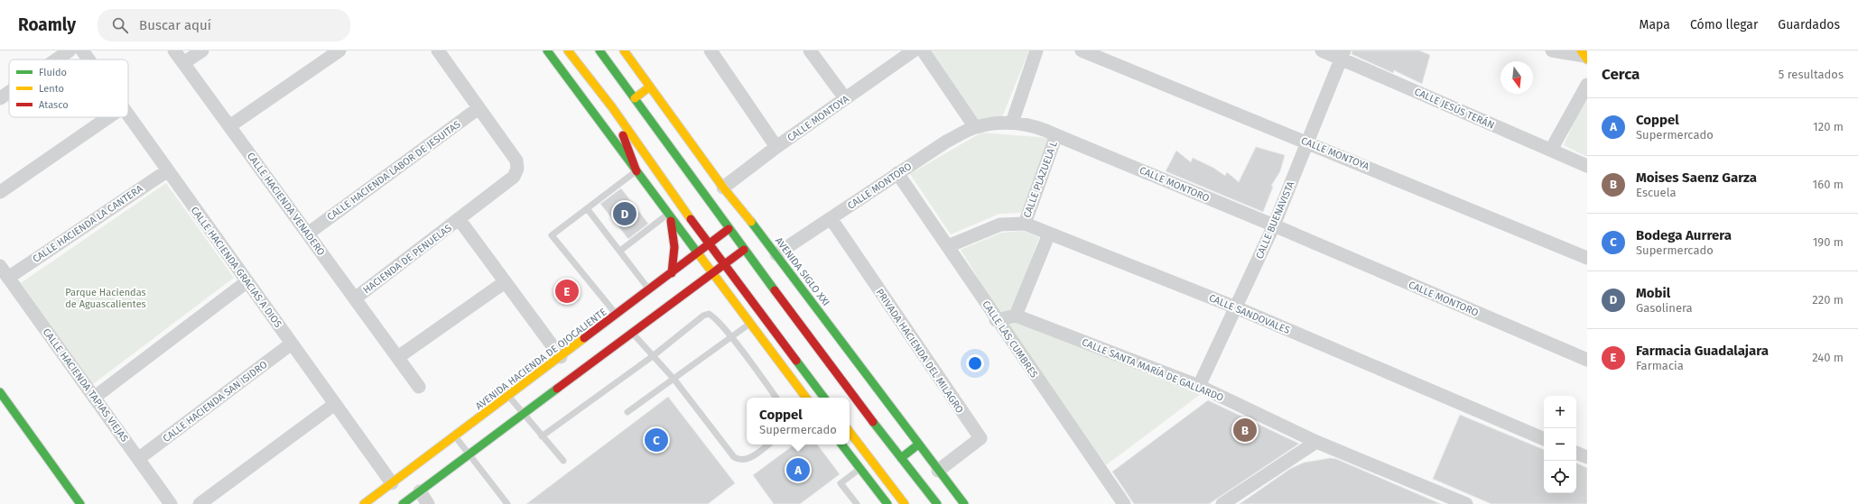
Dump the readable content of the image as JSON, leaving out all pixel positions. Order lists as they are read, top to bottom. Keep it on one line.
{"streets":{"main road":["AVENIDA SIGLO XXI","AVENIDA HACIENDA DE OJOCALIENTE"],"street":["CALLE JESÚS TERÁN","CALLE MONTOYA","CALLE HACIENDA LABOR DE JESUITAS","CALLE PLAZUELA L","CALLE MONTORO","CALLE HACIENDA VENADERO","CALLE BUENAVISTA","CALLE HACIENDA LA CANTERA","HACIENDA DE PENUELAS","CALLE HACIENDA GRACIAS A DIOS","CALLE SANDOVALES","CALLE LAS CUMBRES","PRIVADA HACIENDA DEL MILAGRO","CALLE SANTA MARÍA DE GALLARDO","CALLE HACIENDA TAPIAS VIEJAS","CALLE HACIENDA SAN ISIDRO"]},"crossings":[["CALLE JESÚS TERÁN","CALLE BUENAVISTA"],["CALLE MONTOYA","CALLE BUENAVISTA"],["CALLE MONTOYA","AVENIDA SIGLO XXI"],["CALLE HACIENDA LABOR DE JESUITAS","CALLE HACIENDA VENADERO"],["CALLE HACIENDA LABOR DE JESUITAS","HACIENDA DE PENUELAS"],["CALLE PLAZUELA L","CALLE MONTORO"],["CALLE PLAZUELA L","CALLE SANDOVALES"],["CALLE MONTORO","CALLE BUENAVISTA"],["CALLE MONTORO","AVENIDA SIGLO XXI"],["CALLE MONTORO","CALLE LAS CUMBRES"],["CALLE MONTORO","PRIVADA HACIENDA DEL MILAGRO"],["CALLE HACIENDA VENADERO","HACIENDA DE PENUELAS"],["CALLE BUENAVISTA","CALLE SANDOVALES"],["CALLE BUENAVISTA","CALLE SANTA MARÍA DE GALLARDO"],["CALLE HACIENDA LA CANTERA","CALLE HACIENDA GRACIAS A DIOS"],["CALLE HACIENDA LA CANTERA","CALLE HACIENDA TAPIAS VIEJAS"],["CALLE HACIENDA GRACIAS A DIOS","AVENIDA HACIENDA DE OJOCALIENTE"],["CALLE HACIENDA GRACIAS A DIOS","CALLE HACIENDA SAN ISIDRO"],["AVENIDA SIGLO XXI","PRIVADA HACIENDA DEL MILAGRO"],["CALLE SANDOVALES","CALLE LAS CUMBRES"],["CALLE HACIENDA TAPIAS VIEJAS","CALLE HACIENDA SAN ISIDRO"]],"parks":["Parque Haciendas de Aguascalientes"],"legend":["Fluido","Lento","Atasco"],"north":"bottom","page":{"header":"Roamly","search":"Buscar aquí","nav":["Mapa","Cómo llegar","Guardados"],"heading":["Cerca","5 resultados"],"list":[{"mark":"A","name":"Coppel","note":"Supermercado","value":"120 m"},{"mark":"B","name":"Moises Saenz Garza","note":"Escuela","value":"160 m"},{"mark":"C","name":"Bodega Aurrera","note":"Supermercado","value":"190 m"},{"mark":"D","name":"Mobil","note":"Gasolinera","value":"220 m"},{"mark":"E","name":"Farmacia Guadalajara","note":"Farmacia","value":"240 m"}],"pins":["D","E","B","C","A"],"map_buttons":["+","−"],"popup":["Coppel","Supermercado"]}}
